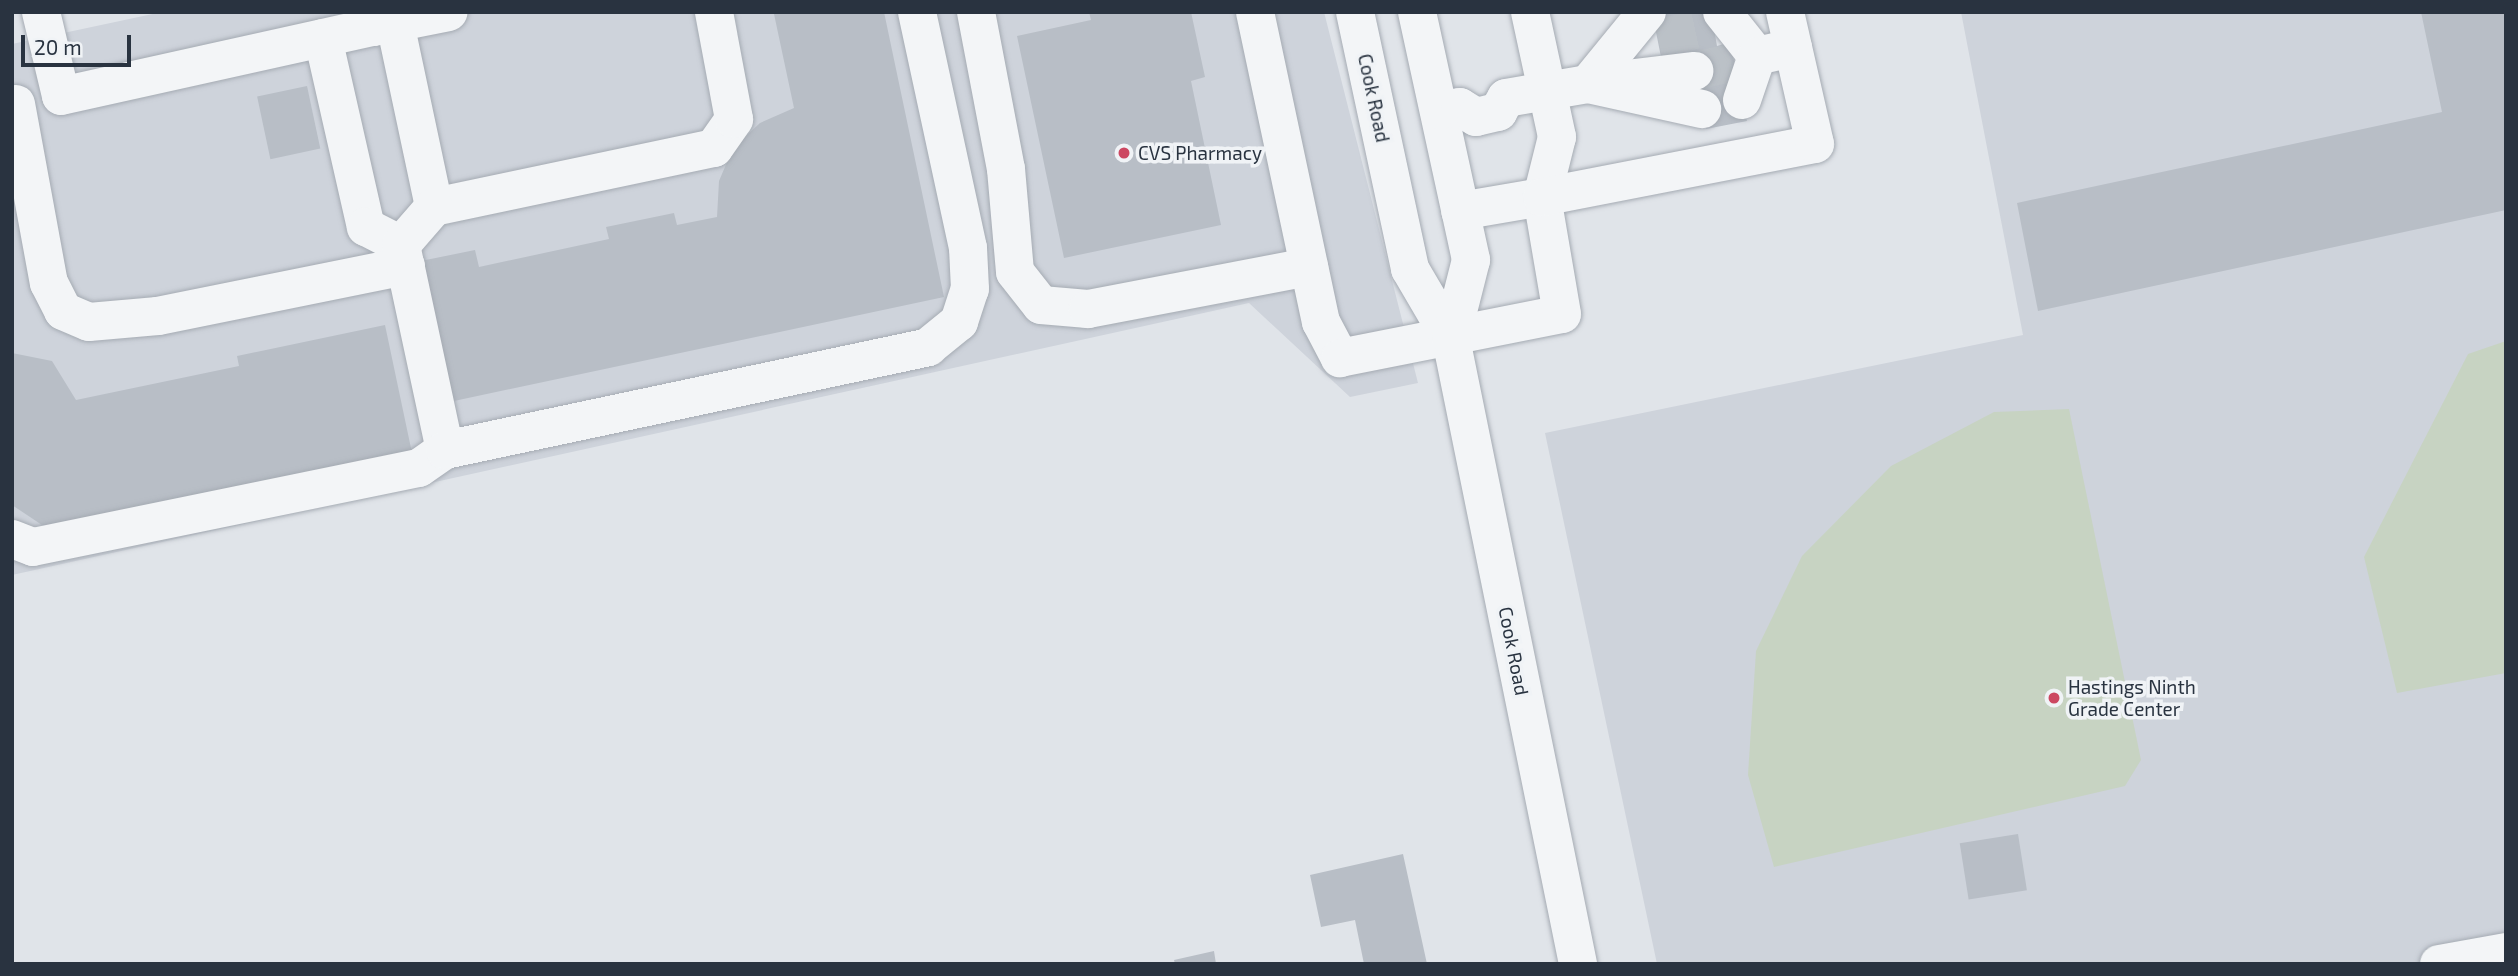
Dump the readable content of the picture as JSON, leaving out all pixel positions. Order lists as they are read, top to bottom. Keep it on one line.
{"streets":{"street":["Cook Road"]},"places":["CVS Pharmacy","Hastings Ninth Grade Center"],"scale_bar":"20 m"}
